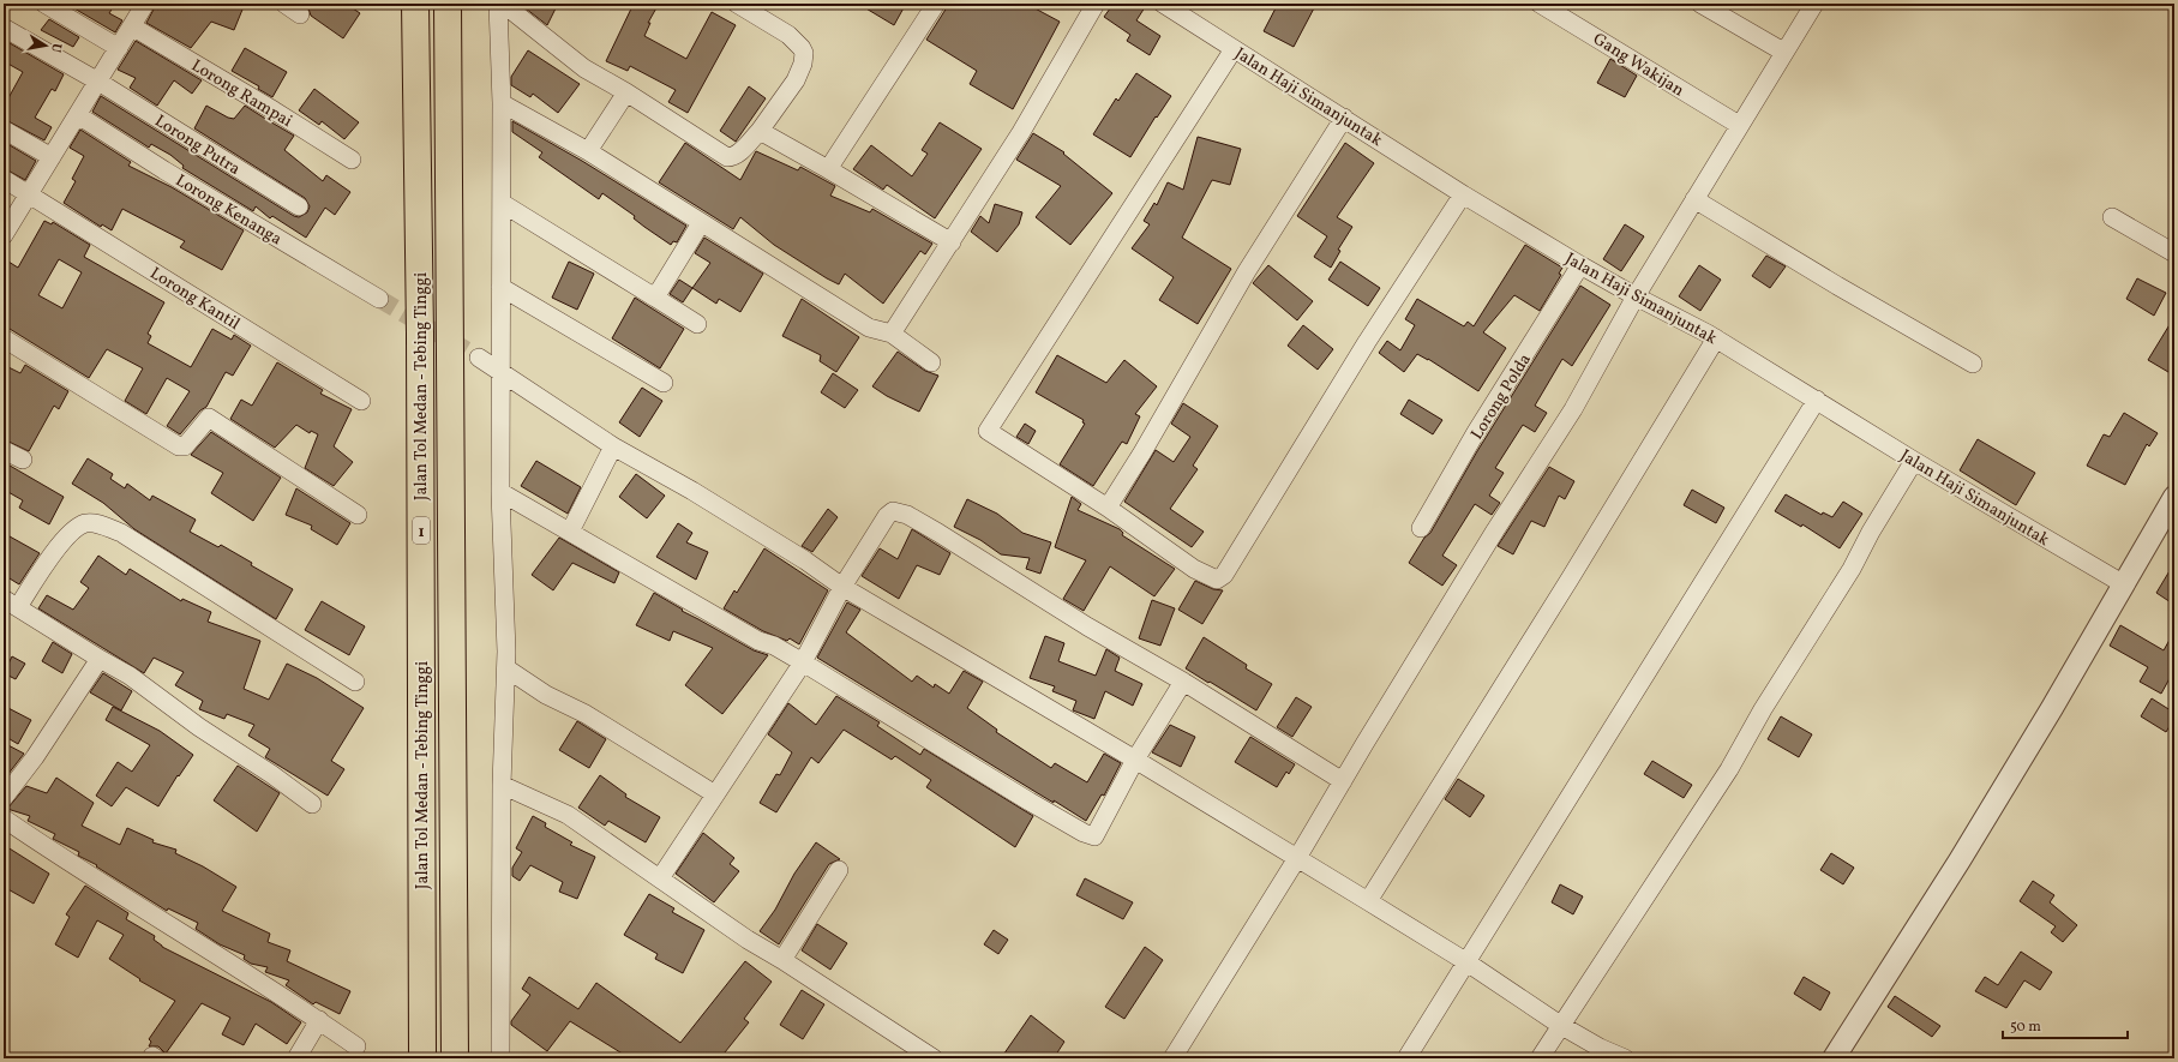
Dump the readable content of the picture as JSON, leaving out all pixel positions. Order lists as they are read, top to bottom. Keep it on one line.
{"streets":{"highway":["Jalan Tol Medan - Tebing Tinggi","1"],"street":["Gang Wakijan","Lorong Rampai","Jalan Haji Simanjuntak","Lorong Putra","Lorong Kenanga","Lorong Kantil","Lorong Polda"]},"crossings":[["Jalan Haji Simanjuntak","Lorong Polda"]],"scale_bar":"50 m","north":"right"}
